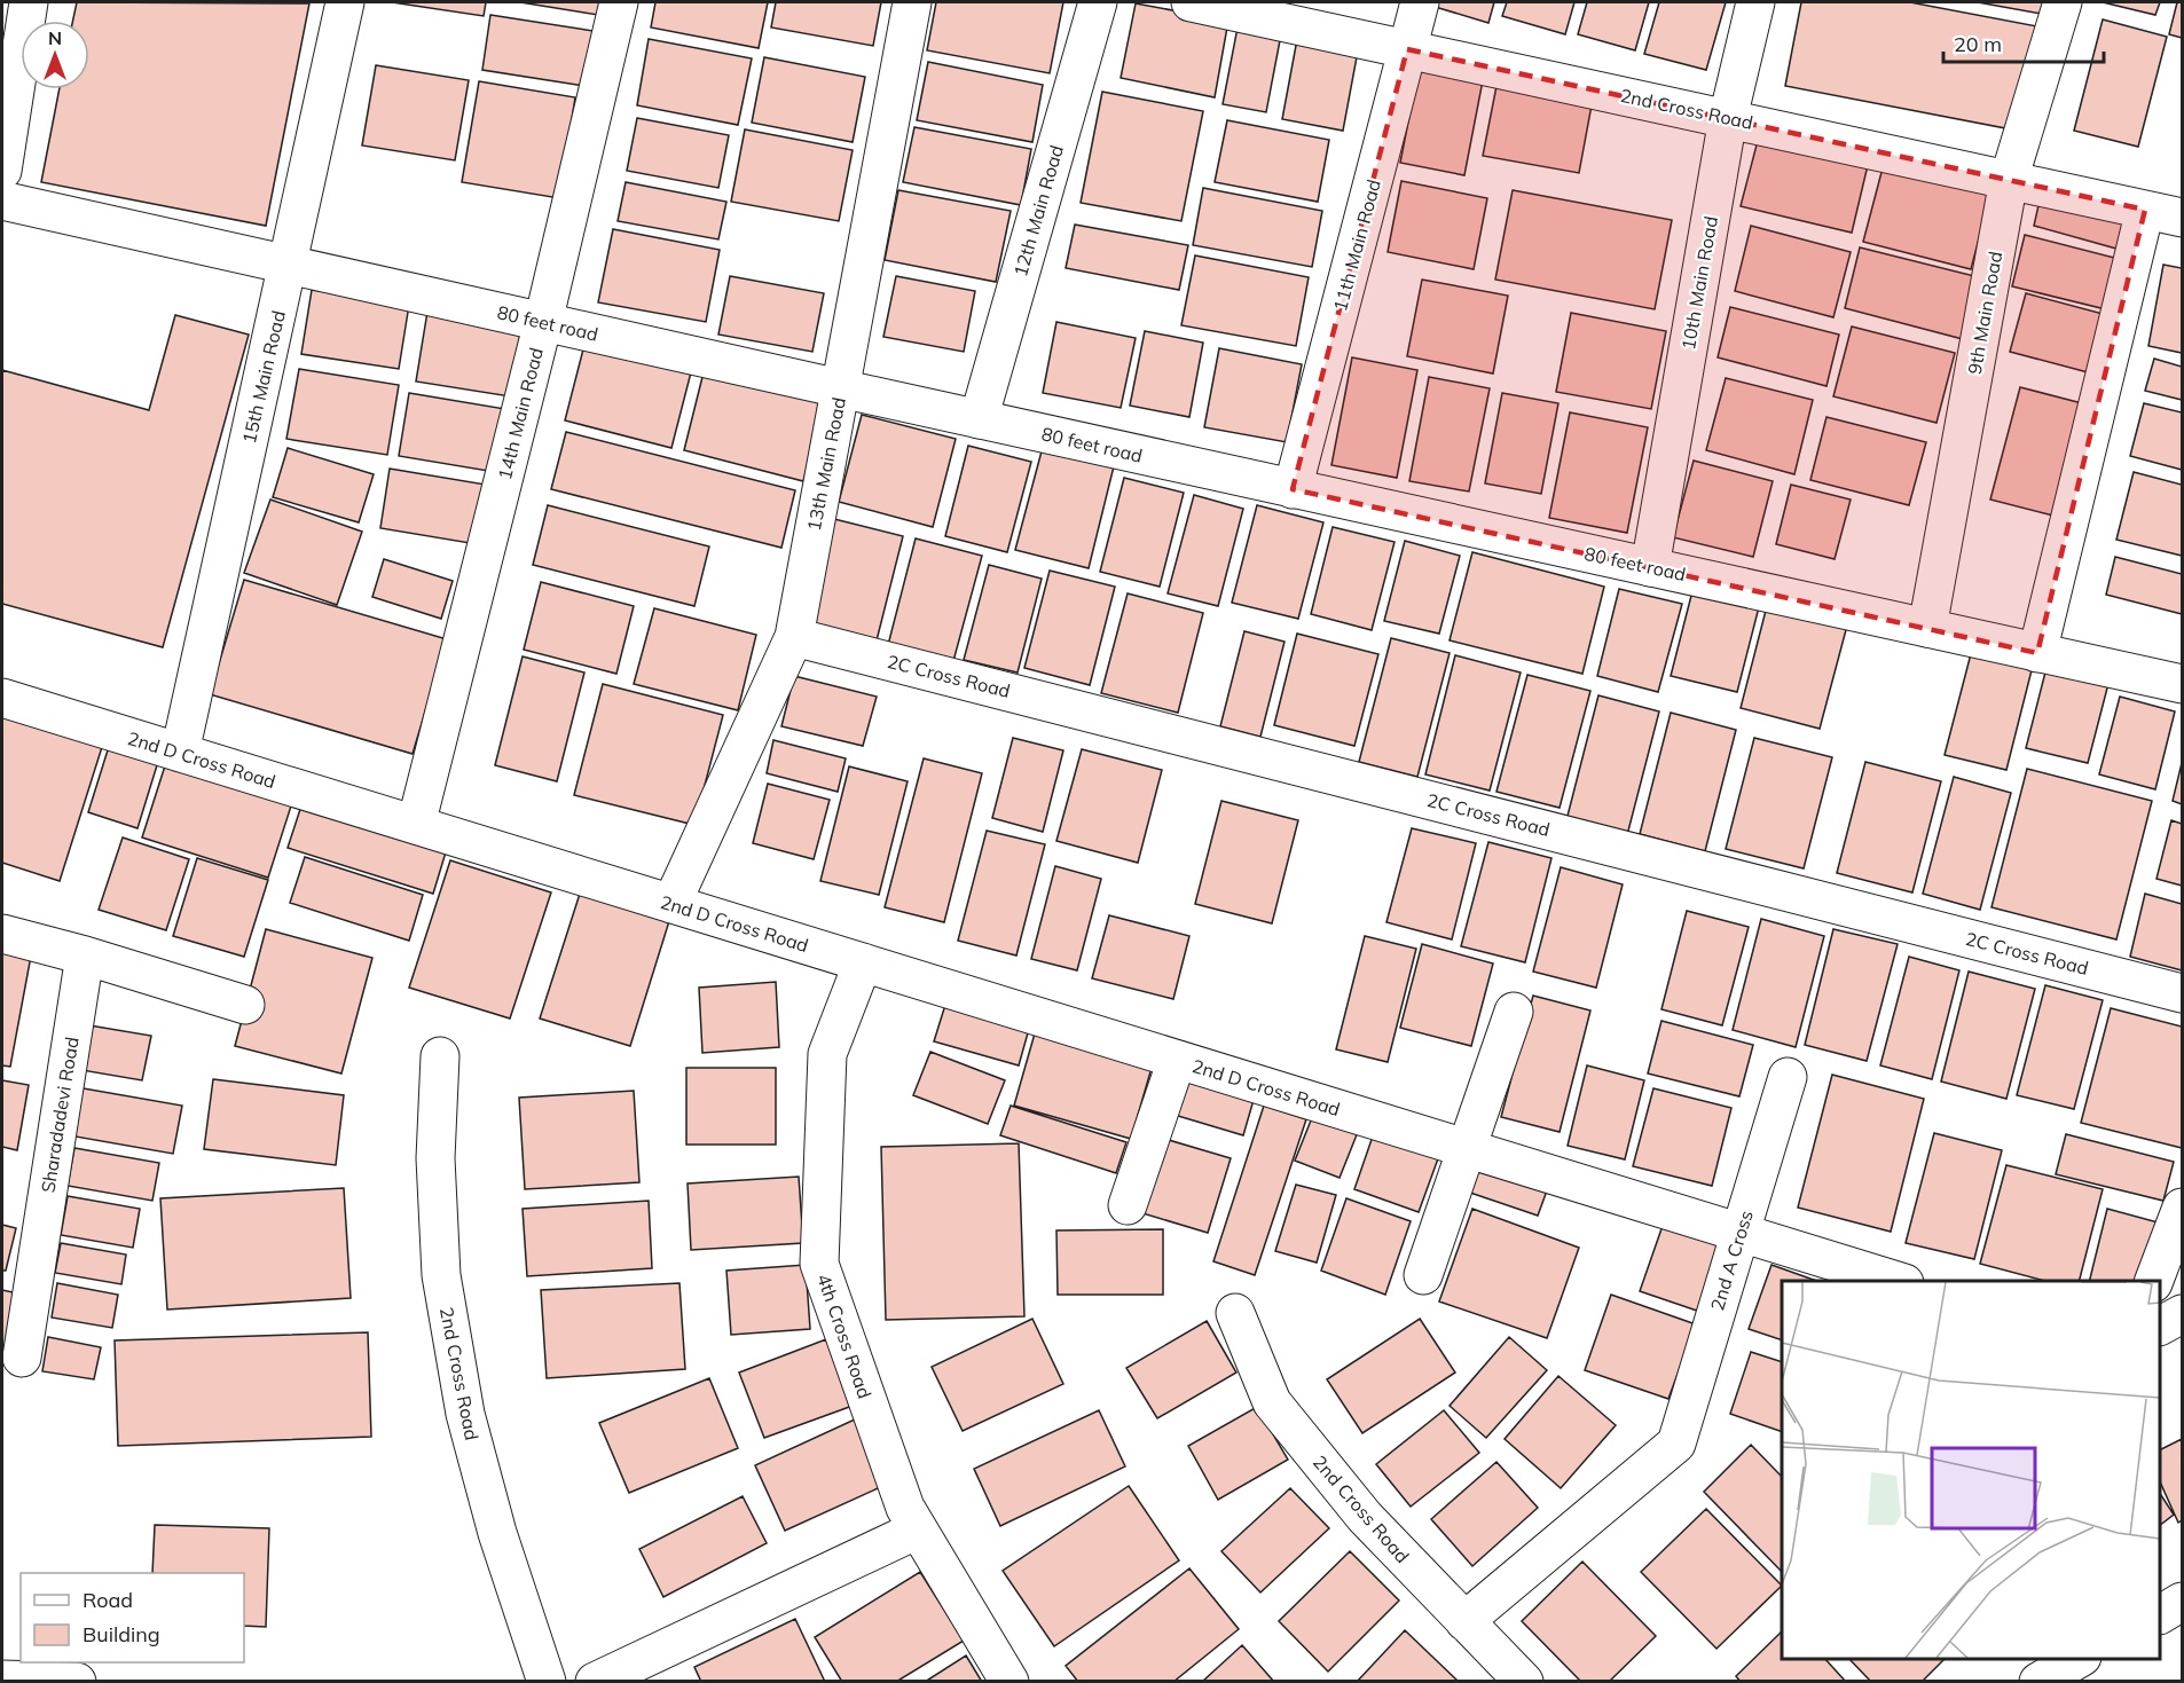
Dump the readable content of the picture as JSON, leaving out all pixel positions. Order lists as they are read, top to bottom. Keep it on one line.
{"streets":{"street":["2nd Cross Road","12th Main Road","11th Main Road","10th Main Road","9th Main Road","80 feet road","15th Main Road","14th Main Road","13th Main Road","2C Cross Road","2nd D Cross Road","Sharadadevi Road","2nd A Cross","4th Cross Road"]},"crossings":[["2nd Cross Road","11th Main Road"],["2nd Cross Road","10th Main Road"],["2nd Cross Road","9th Main Road"],["2nd Cross Road","2nd A Cross"],["12th Main Road","80 feet road"],["11th Main Road","80 feet road"],["10th Main Road","80 feet road"],["9th Main Road","80 feet road"],["80 feet road","15th Main Road"],["80 feet road","14th Main Road"],["80 feet road","13th Main Road"],["15th Main Road","2nd D Cross Road"],["14th Main Road","2nd D Cross Road"],["13th Main Road","2C Cross Road"],["13th Main Road","2nd D Cross Road"],["2nd D Cross Road","2nd A Cross"],["2nd D Cross Road","4th Cross Road"]],"legend":["Road","Building"],"scale_bar":"20 m","north":"top"}
